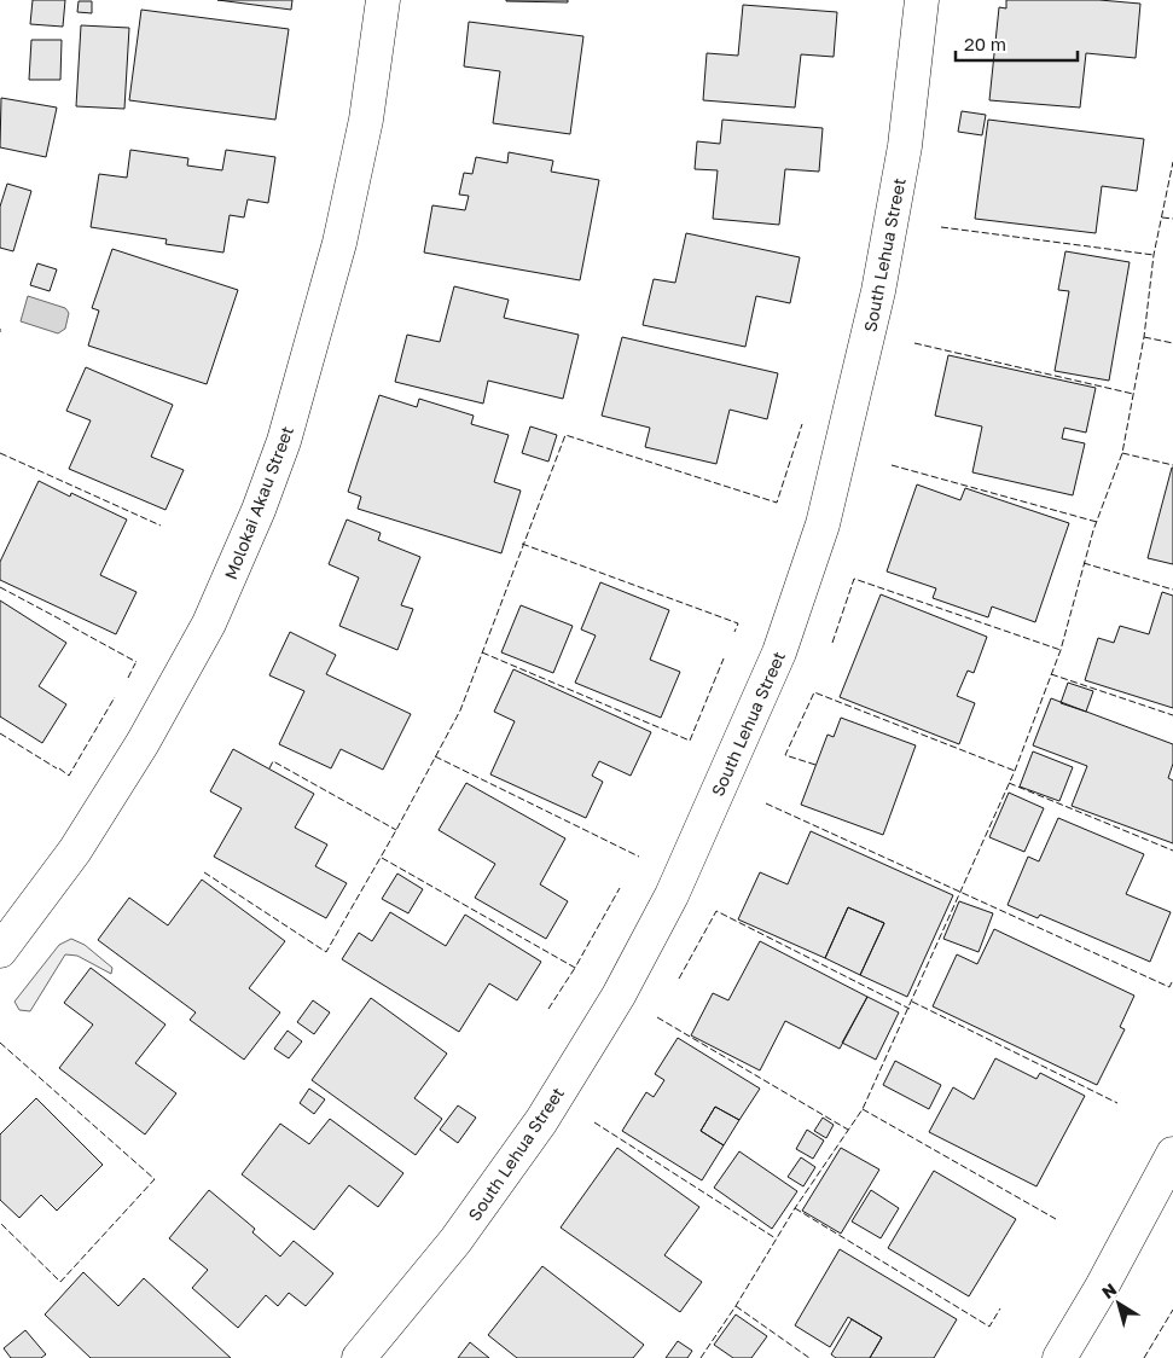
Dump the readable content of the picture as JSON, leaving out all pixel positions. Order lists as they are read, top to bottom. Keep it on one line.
{"streets":{"street":["South Lehua Street","Molokai Akau Street"]},"scale_bar":"20 m","north":"top left"}
